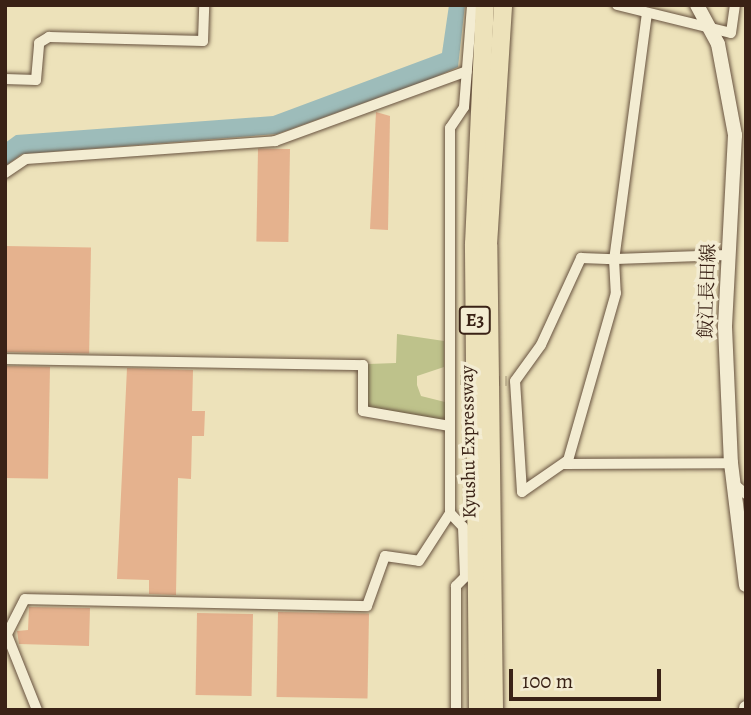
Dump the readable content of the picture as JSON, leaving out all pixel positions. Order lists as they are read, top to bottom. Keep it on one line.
{"streets":{"highway":["E3","Kyushu Expressway"],"main road":["飯江長田線"]},"scale_bar":"100 m"}
